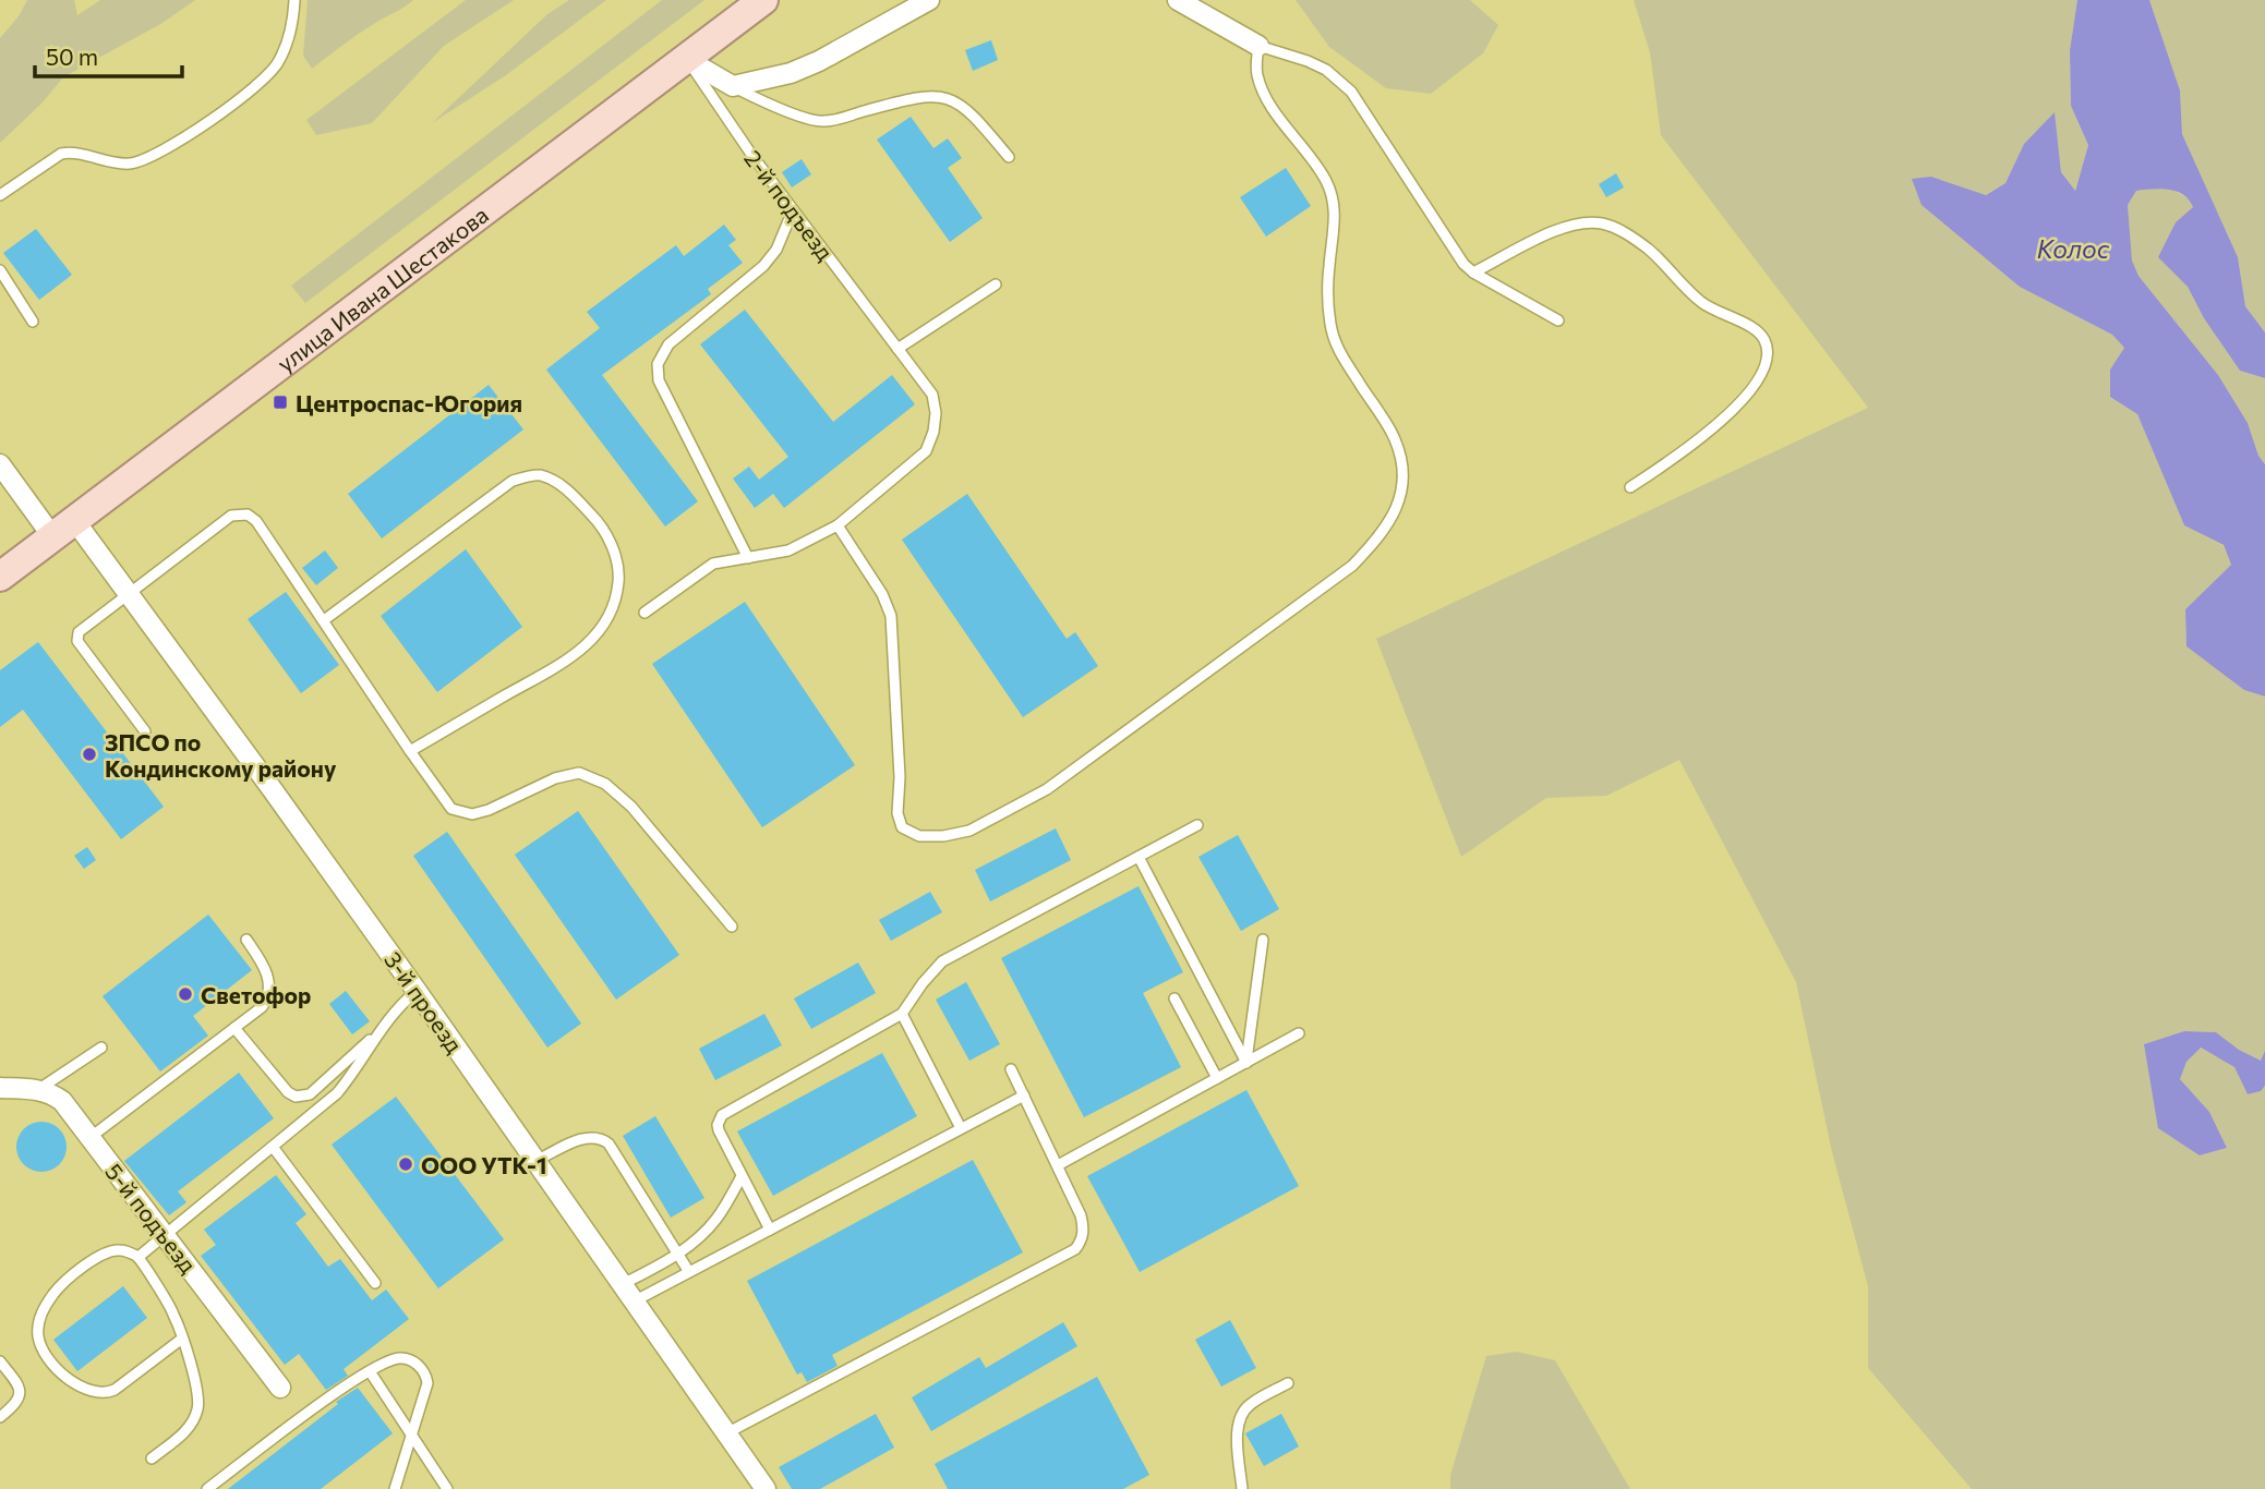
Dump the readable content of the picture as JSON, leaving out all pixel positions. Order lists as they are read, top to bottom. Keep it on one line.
{"streets":{"main road":["улица Ивана Шестакова"],"street":["3-й проезд","5-й подъезд"],"lane":["2-й подъезд"]},"crossings":[["2-й подъезд","улица Ивана Шестакова"],["улица Ивана Шестакова","3-й проезд"]],"water":["Колос"],"places":{"transit":["Центроспас-Югория"],"other":["ЗПСО по Кондинскому району","Светофор","ООО УТК-1"]},"scale_bar":"50 m"}
